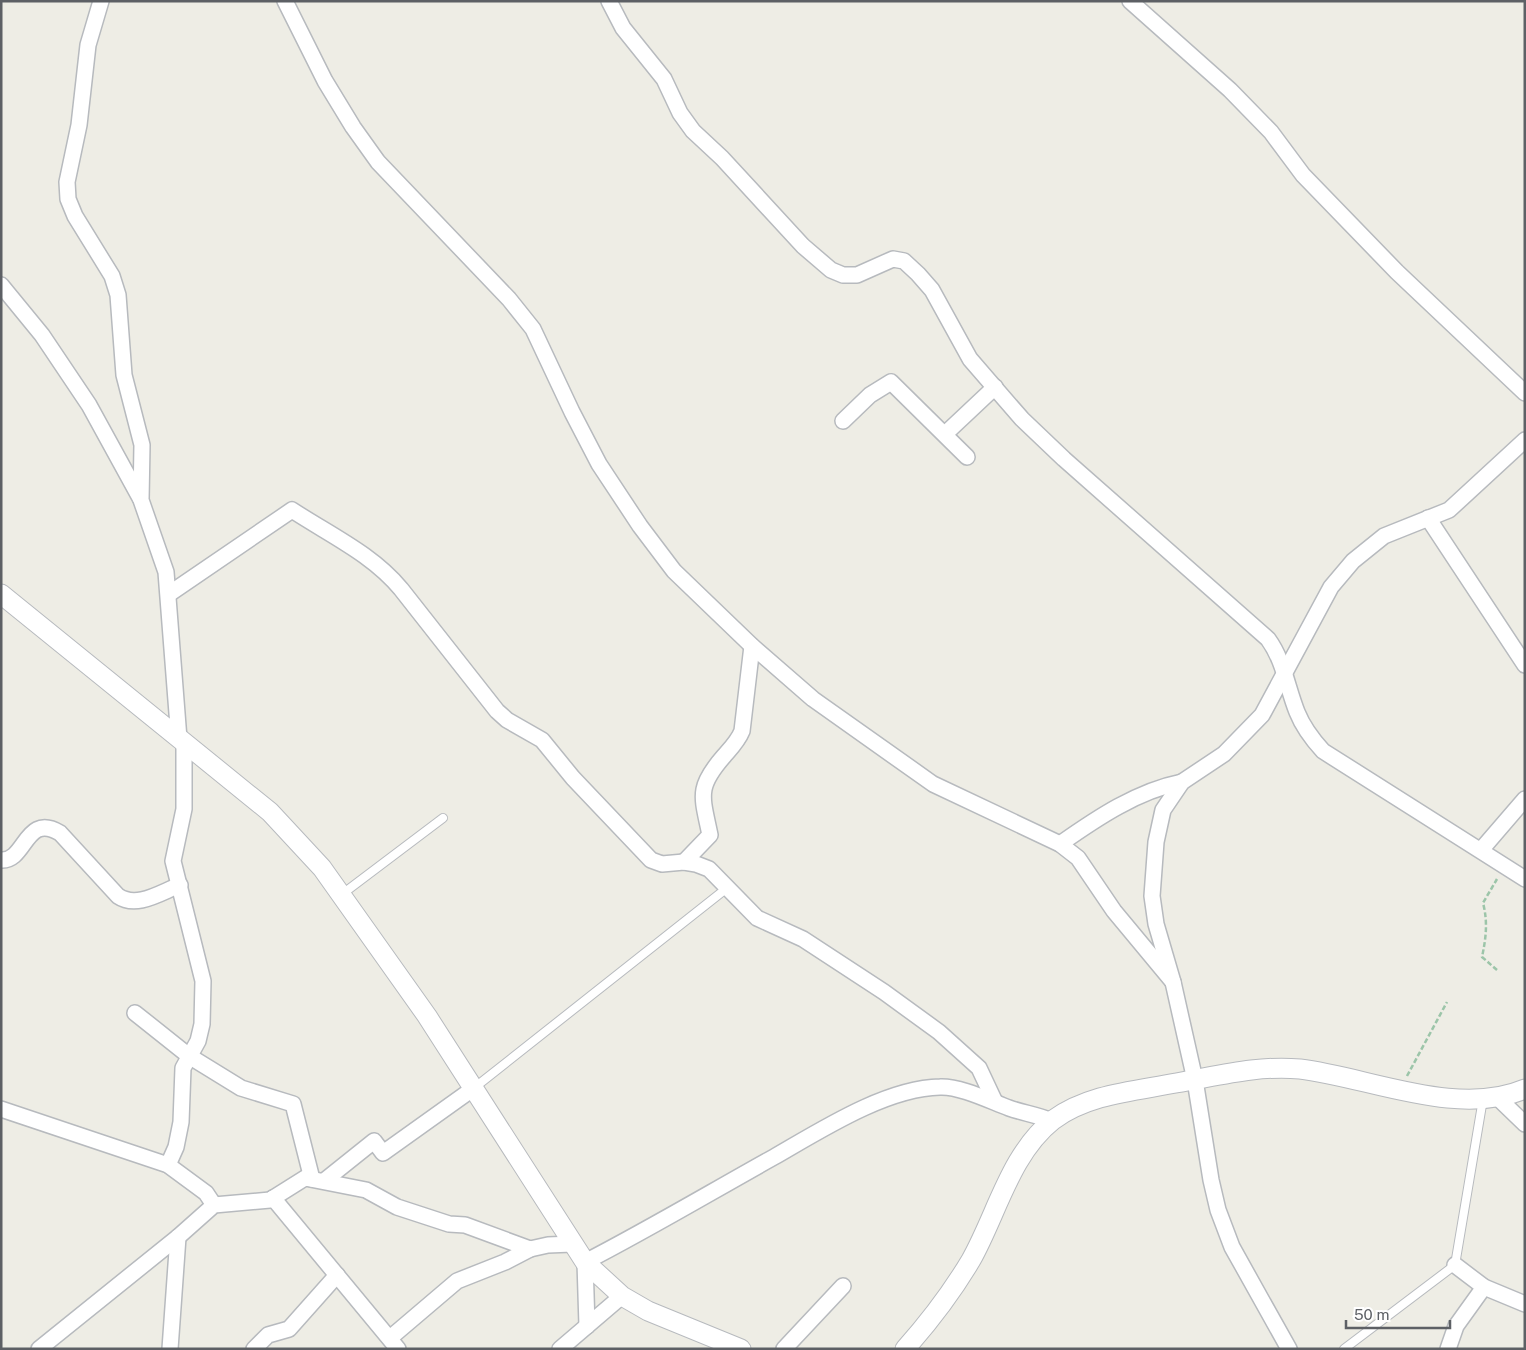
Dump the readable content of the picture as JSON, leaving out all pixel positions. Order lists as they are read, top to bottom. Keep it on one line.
{"scale_bar":"50 m"}
